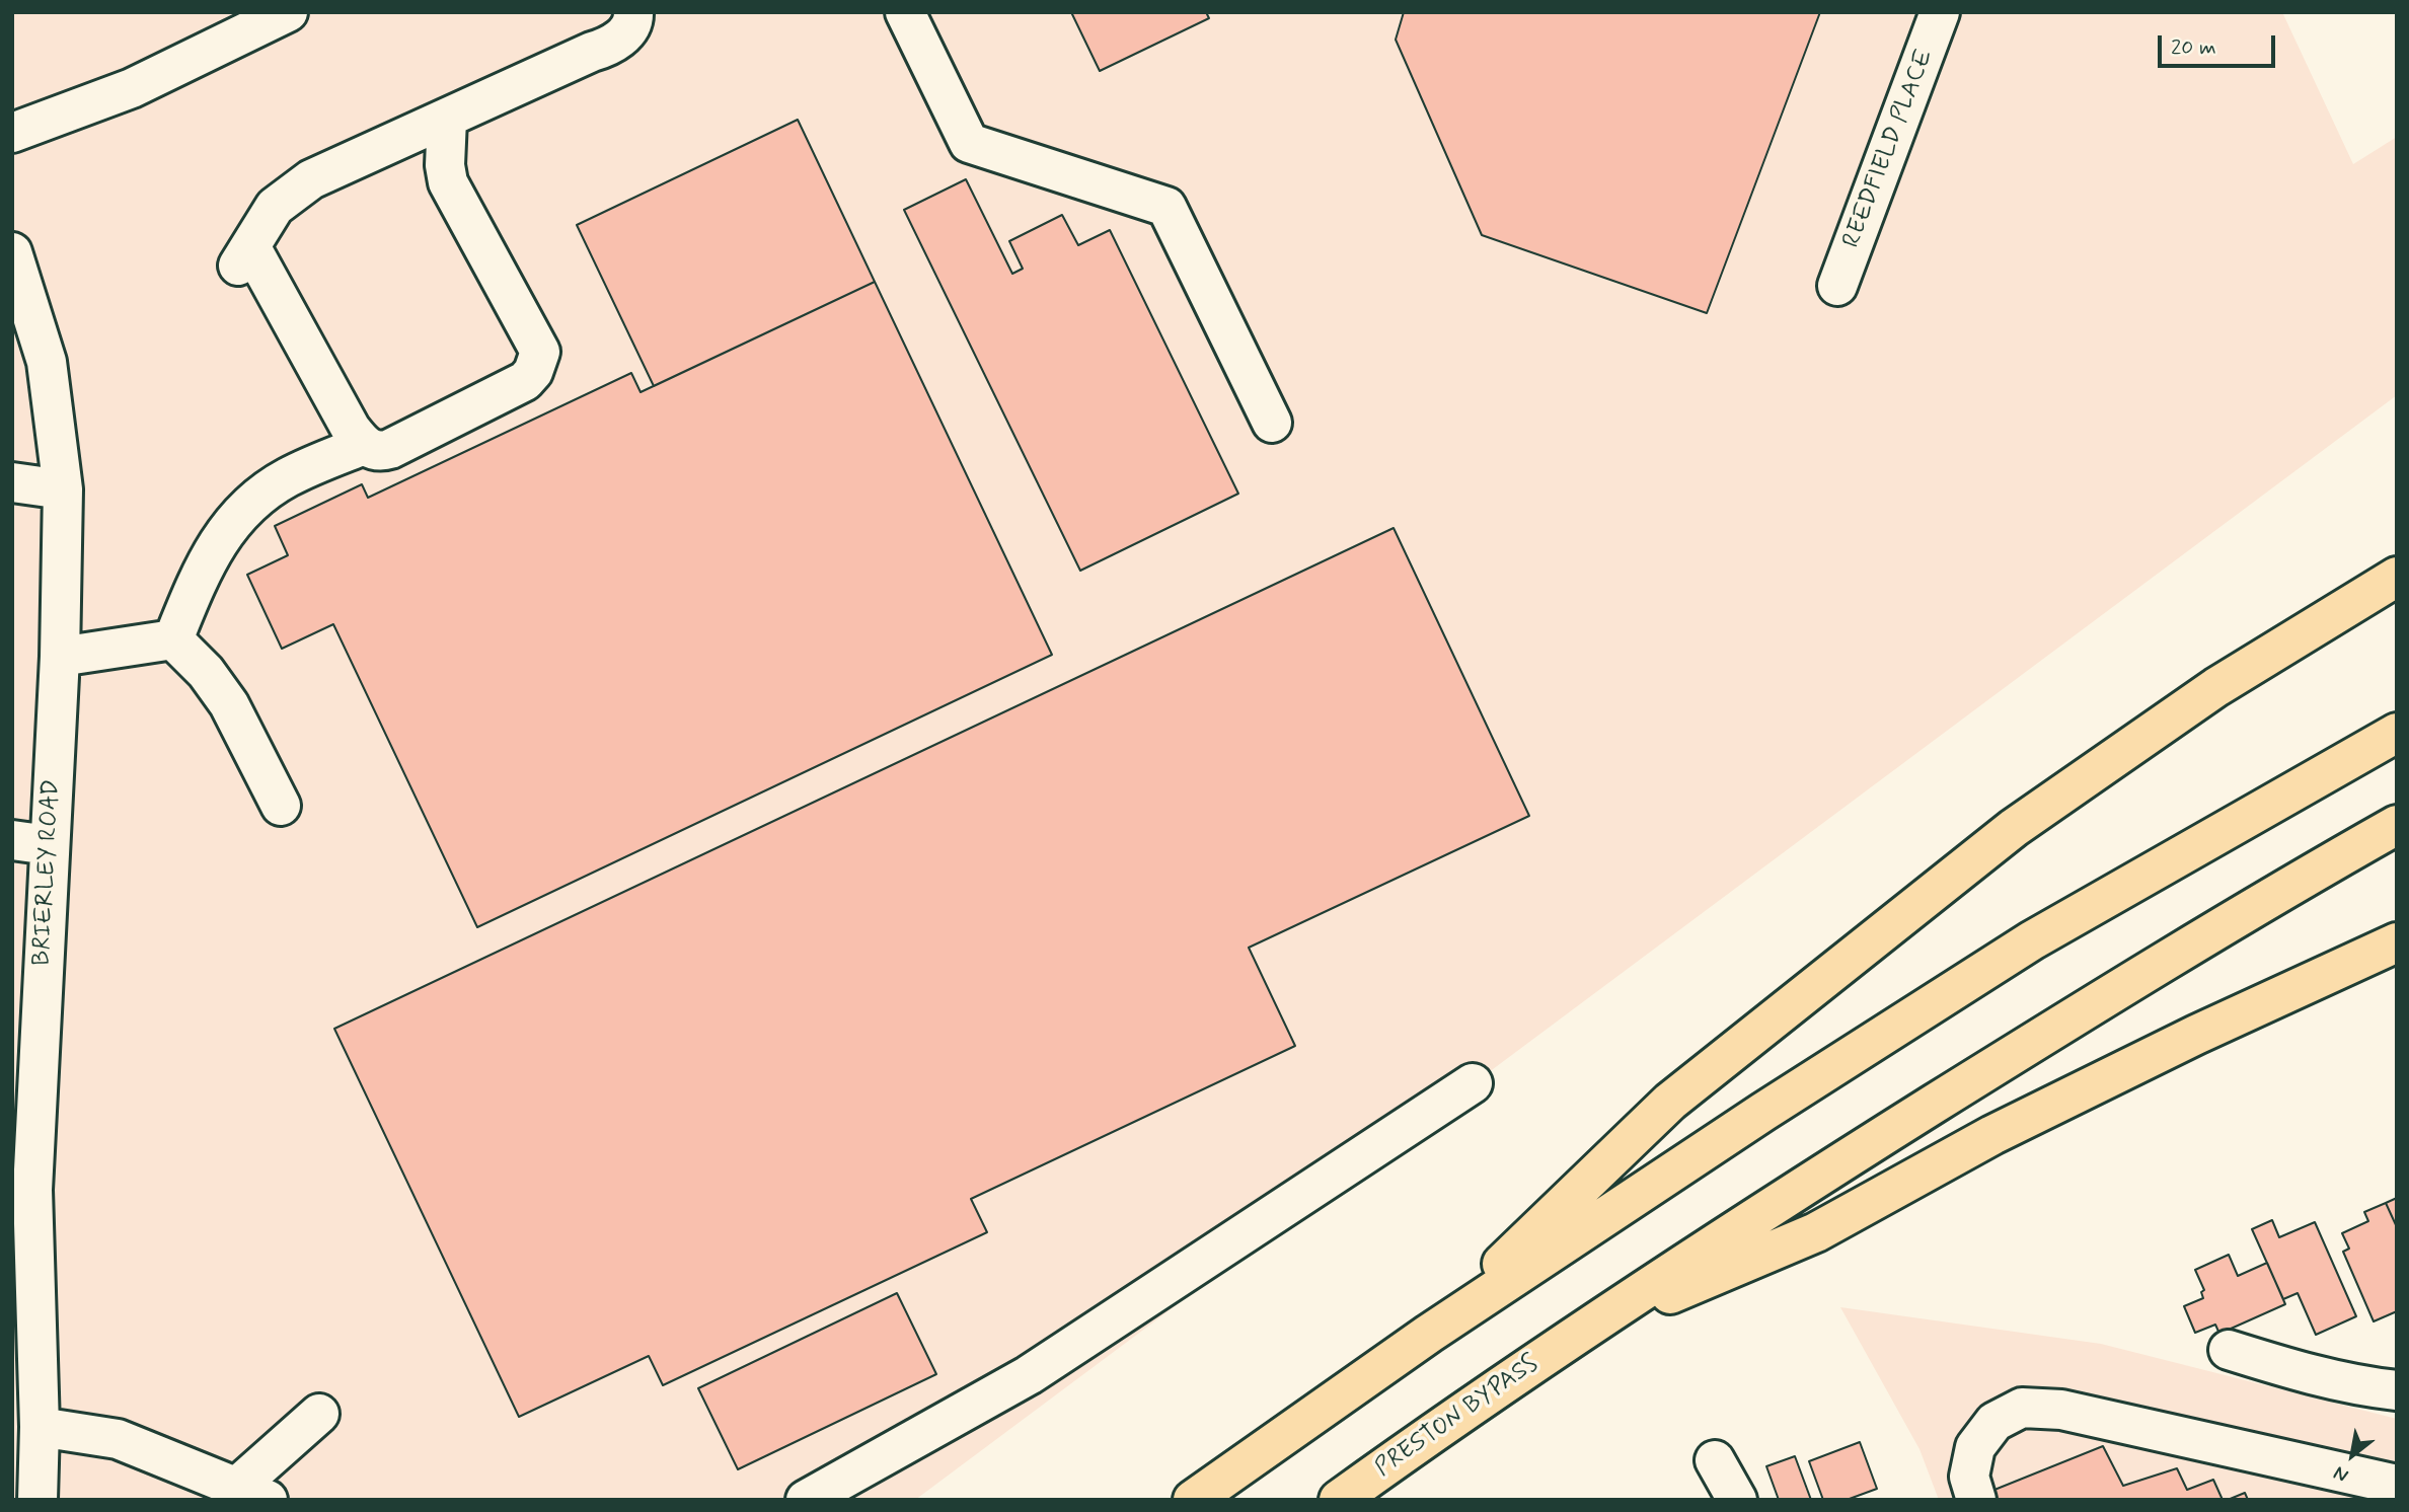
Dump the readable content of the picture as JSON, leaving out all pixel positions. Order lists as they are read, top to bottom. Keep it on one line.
{"streets":{"highway":["PRESTON BYPASS"],"street":["REEDFIELD PLACE","BRIERLEY ROAD"]},"scale_bar":"20 m","north":"bottom left"}
